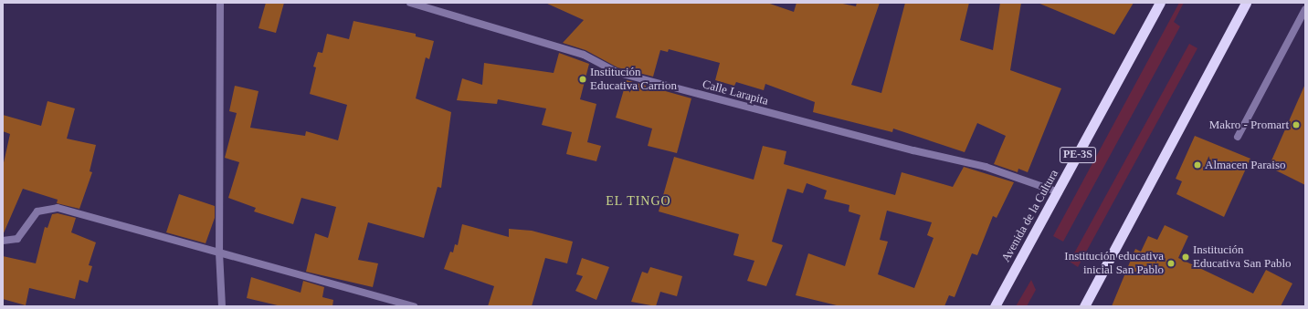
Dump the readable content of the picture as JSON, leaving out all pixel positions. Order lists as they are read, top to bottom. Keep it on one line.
{"streets":{"highway":["PE-3S","Avenida de la Cultura"],"street":["Calle Larapita"]},"crossings":[["Calle Larapita","Avenida de la Cultura"]],"districts":["EL TINGO"],"places":["Institución Educativa Carrion","Makro - Promart","Almacen Paraiso","Institución Educativa San Pablo","Institución educativa inicial San Pablo"]}
